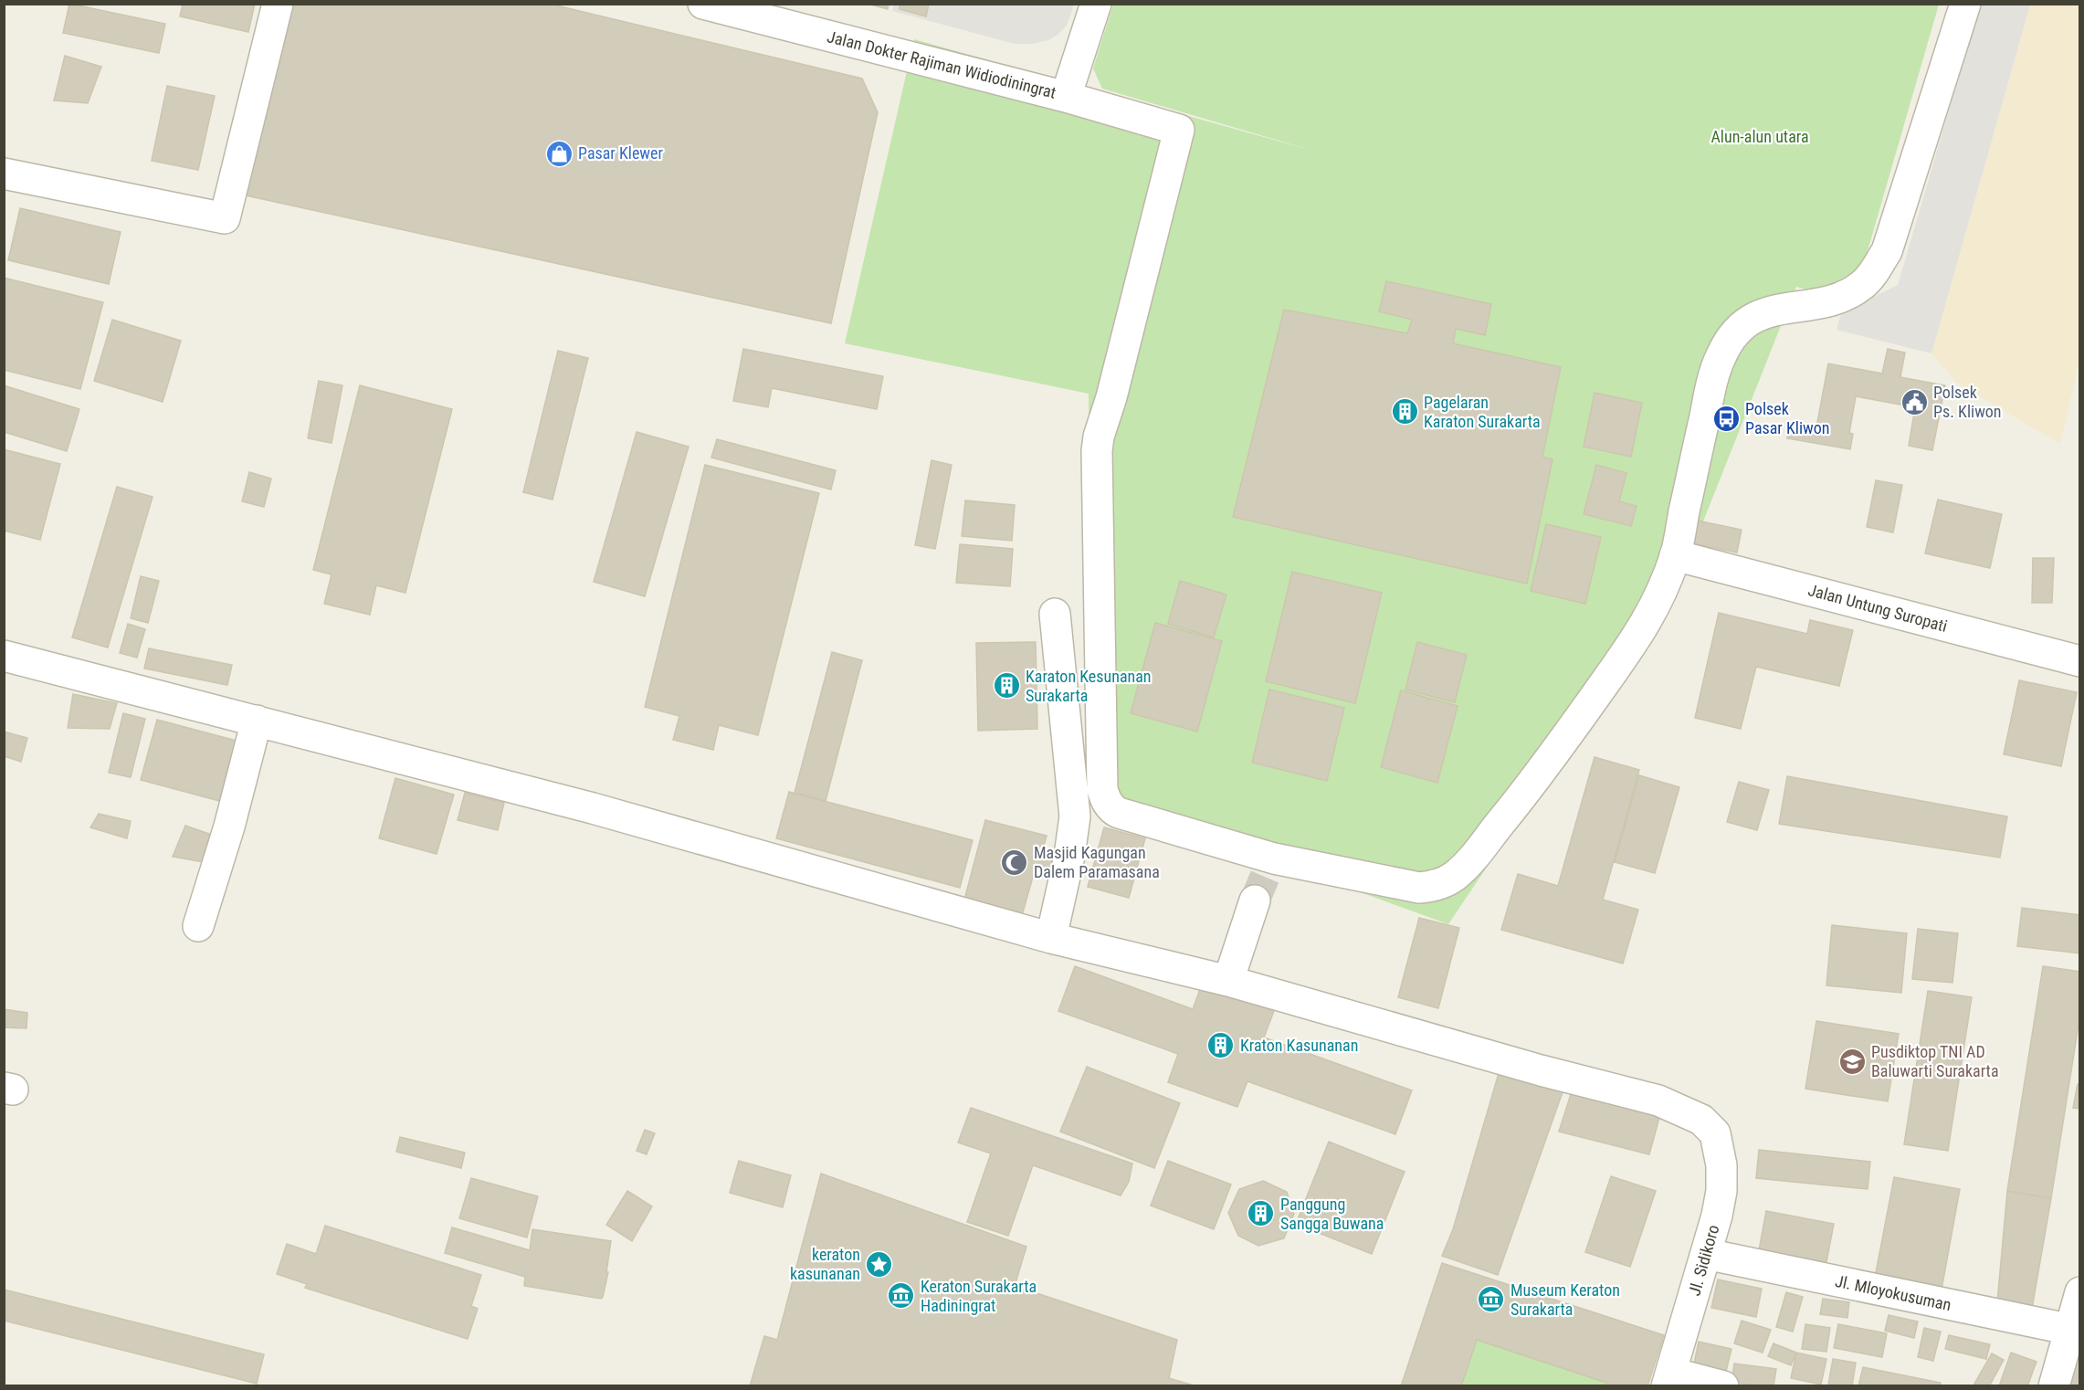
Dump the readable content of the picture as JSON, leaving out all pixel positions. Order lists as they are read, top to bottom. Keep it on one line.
{"streets":{"street":["Jalan Dokter Rajiman Widiodiningrat","Jalan Untung Suropati","Jl. Sidikoro","Jl. Mloyokusuman"]},"crossings":[["Jl. Sidikoro","Jl. Mloyokusuman"]],"parks":["Alun-alun utara"],"places":{"shop":["Pasar Klewer"],"public building":["Polsek Ps. Kliwon"],"building":["Pagelaran Karaton Surakarta","Karaton Kesunanan Surakarta","Kraton Kasunanan","Panggung Sangga Buwana"],"bus stop":["Polsek Pasar Kliwon"],"mosque":["Masjid Kagungan Dalem Paramasana"],"school or university":["Pusdiktop TNI AD Baluwarti Surakarta"],"place":["keraton kasunanan"],"museum":["Keraton Surakarta Hadiningrat","Museum Keraton Surakarta"]}}
